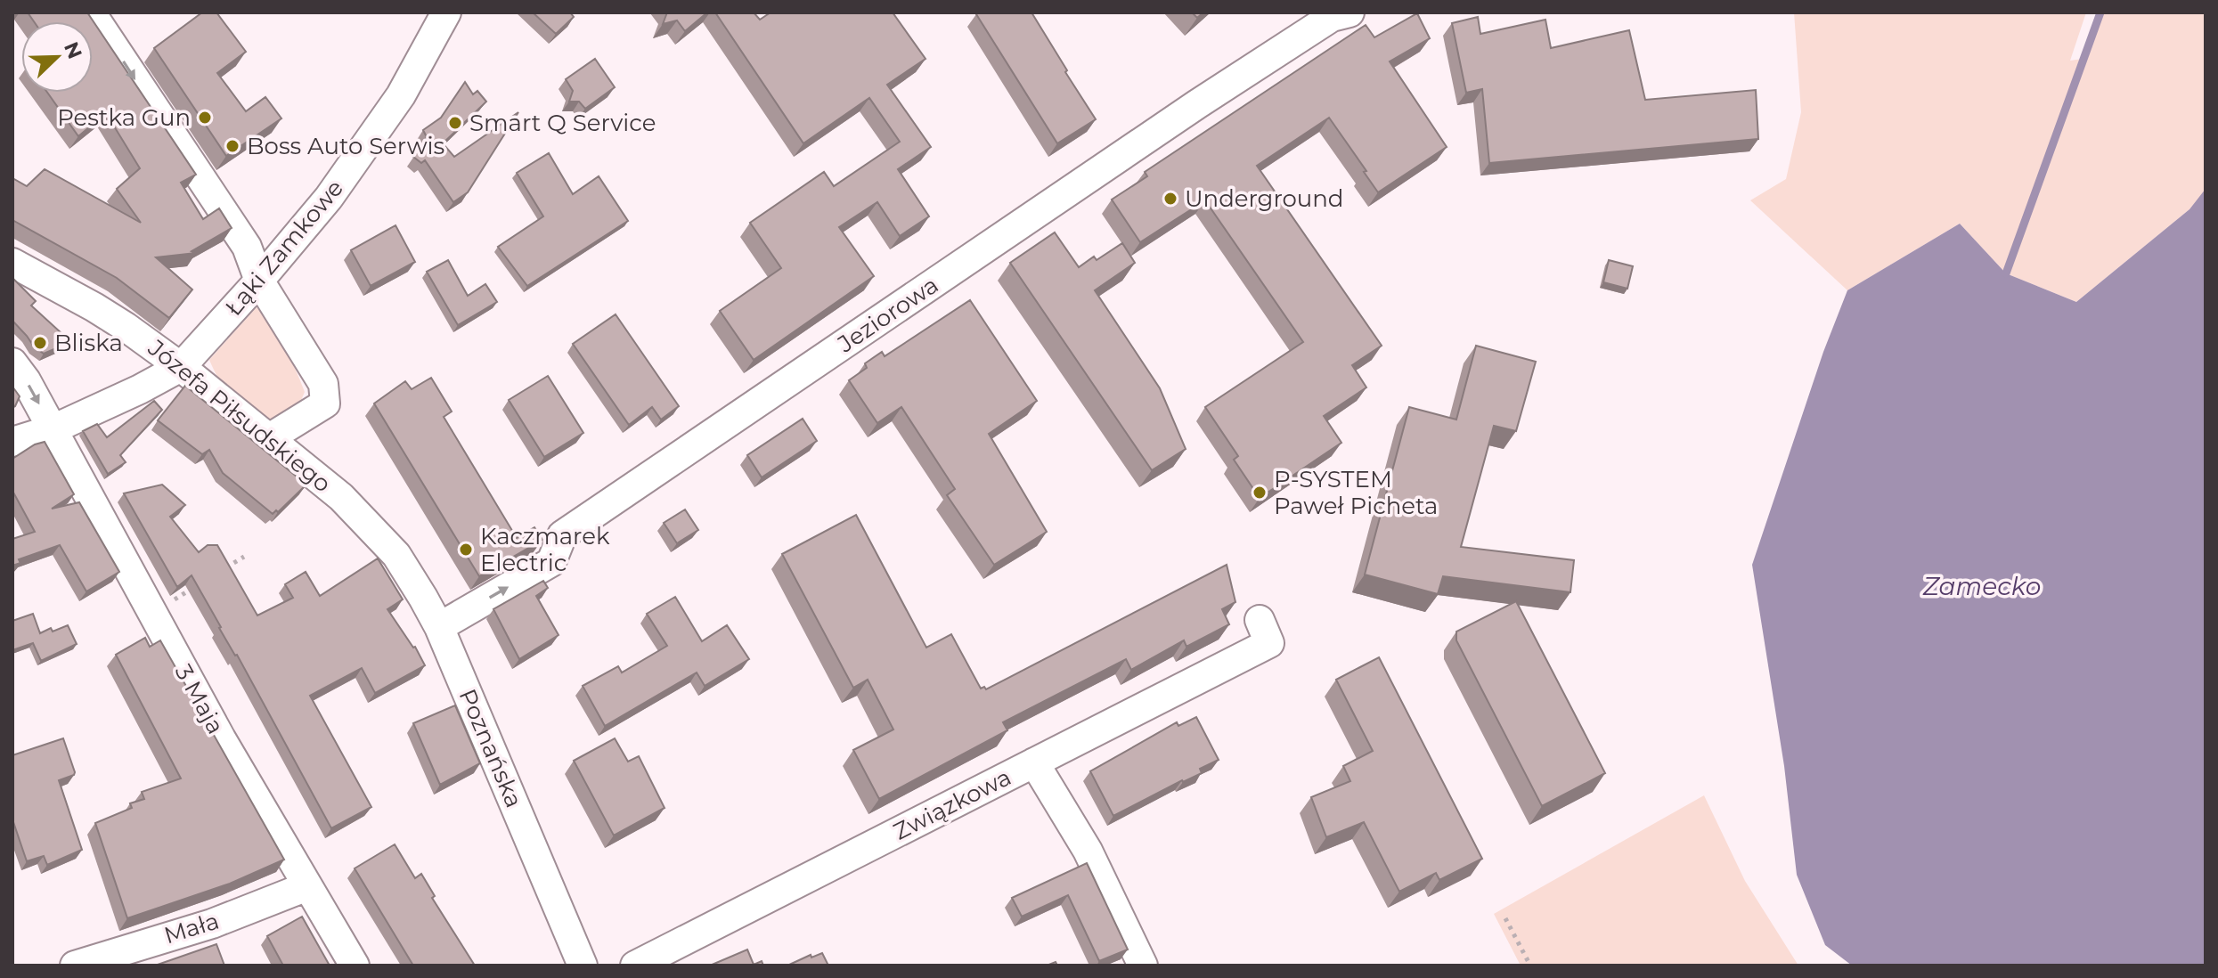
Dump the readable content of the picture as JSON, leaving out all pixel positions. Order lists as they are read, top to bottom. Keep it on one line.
{"streets":{"street":["Łąki Zamkowe","Jeziorowa","Józefa Piłsudskiego","3 Maja","Poznańska","Związkowa","Mała"]},"crossings":[["Łąki Zamkowe","Józefa Piłsudskiego"],["Łąki Zamkowe","3 Maja"],["Jeziorowa","Poznańska"],["Józefa Piłsudskiego","Poznańska"],["3 Maja","Mała"]],"one_way":["Jeziorowa"],"water":["Zamecko"],"places":["Pestka Gun","Smart Q Service","Boss Auto Serwis","Underground","Bliska","P-SYSTEM Paweł Picheta","Kaczmarek Electric"],"north":"top right"}
